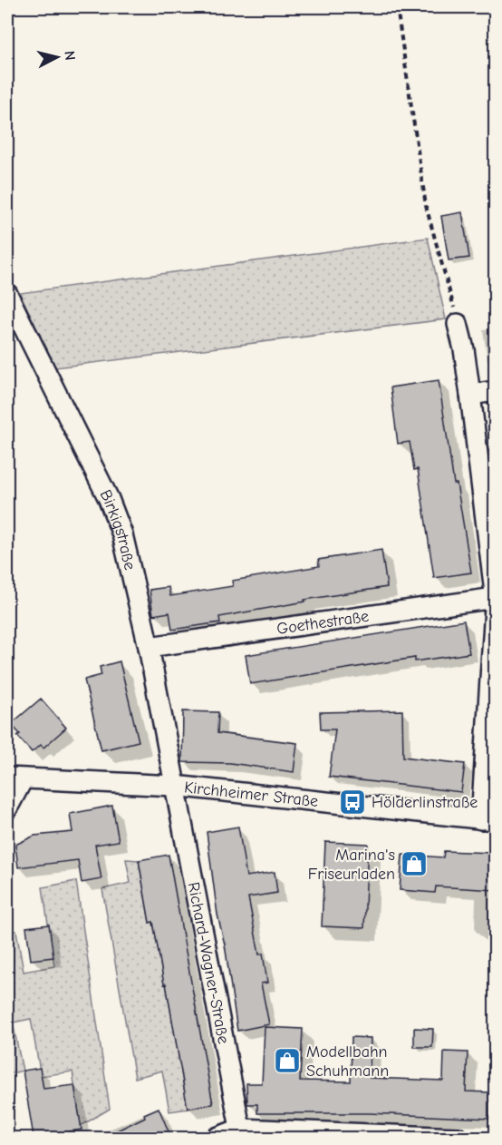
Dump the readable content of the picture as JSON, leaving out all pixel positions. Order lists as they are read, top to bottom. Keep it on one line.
{"streets":{"street":["Birkigstraße","Goethestraße","Kirchheimer Straße","Richard-Wagner-Straße"]},"crossings":[["Birkigstraße","Goethestraße"],["Birkigstraße","Kirchheimer Straße"],["Birkigstraße","Richard-Wagner-Straße"],["Kirchheimer Straße","Richard-Wagner-Straße"]],"places":{"bus stop":["Hölderlinstraße"],"shop":["Marina's Friseurladen","Modellbahn Schuhmann"]},"north":"right"}
